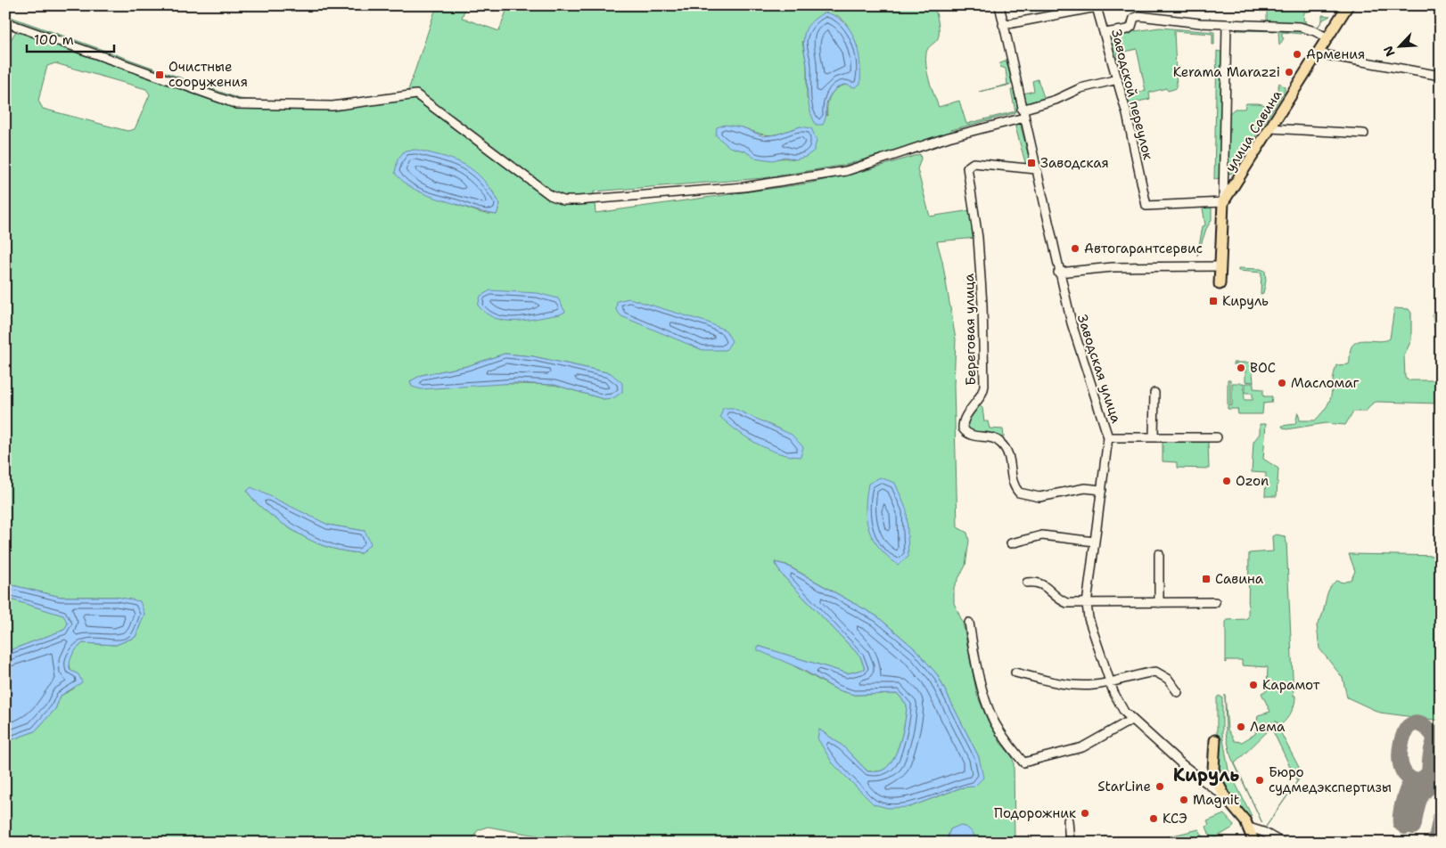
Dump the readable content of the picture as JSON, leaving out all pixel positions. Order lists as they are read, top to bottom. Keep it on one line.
{"streets":{"main road":["улица Савина"],"street":["Заводской переулок","Береговая улица","Заводская улица"]},"crossings":[["Заводской переулок","улица Савина"],["Заводской переулок","Заводская улица"],["Береговая улица","Заводская улица"]],"districts":["Кируль"],"places":{"other":["Армения","Kerama Marazzi","Автогарантсервис","ВОС","Масломаг","Ozon","Карамот","Лема","Бюро судмедэкспертизы","StarLine","Magnit","Подорожник","КСЭ"],"transit":["Очистные сооружения","Заводская","Кируль","Савина"]},"scale_bar":"100 m","north":"bottom left"}
